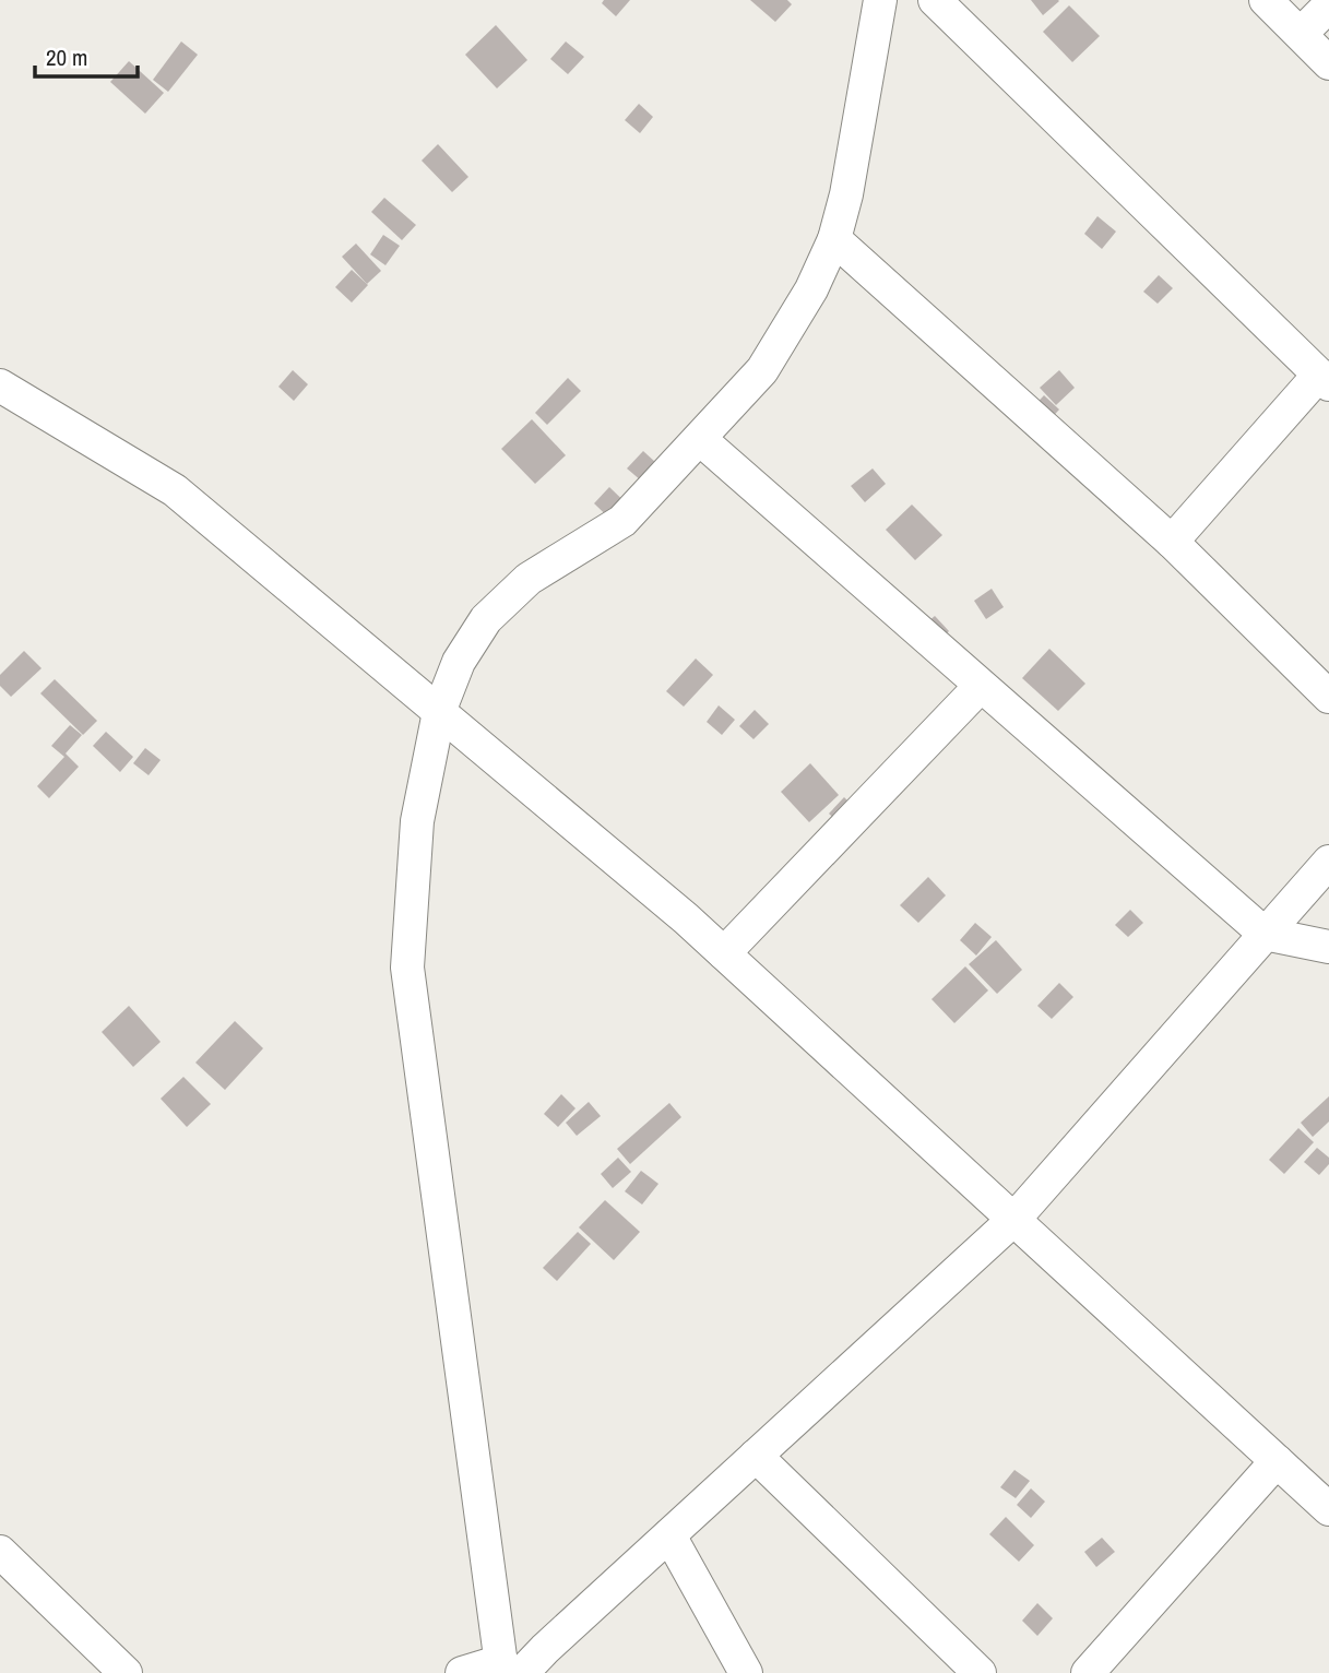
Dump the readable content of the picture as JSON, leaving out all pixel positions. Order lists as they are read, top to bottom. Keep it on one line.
{"scale_bar":"20 m"}
